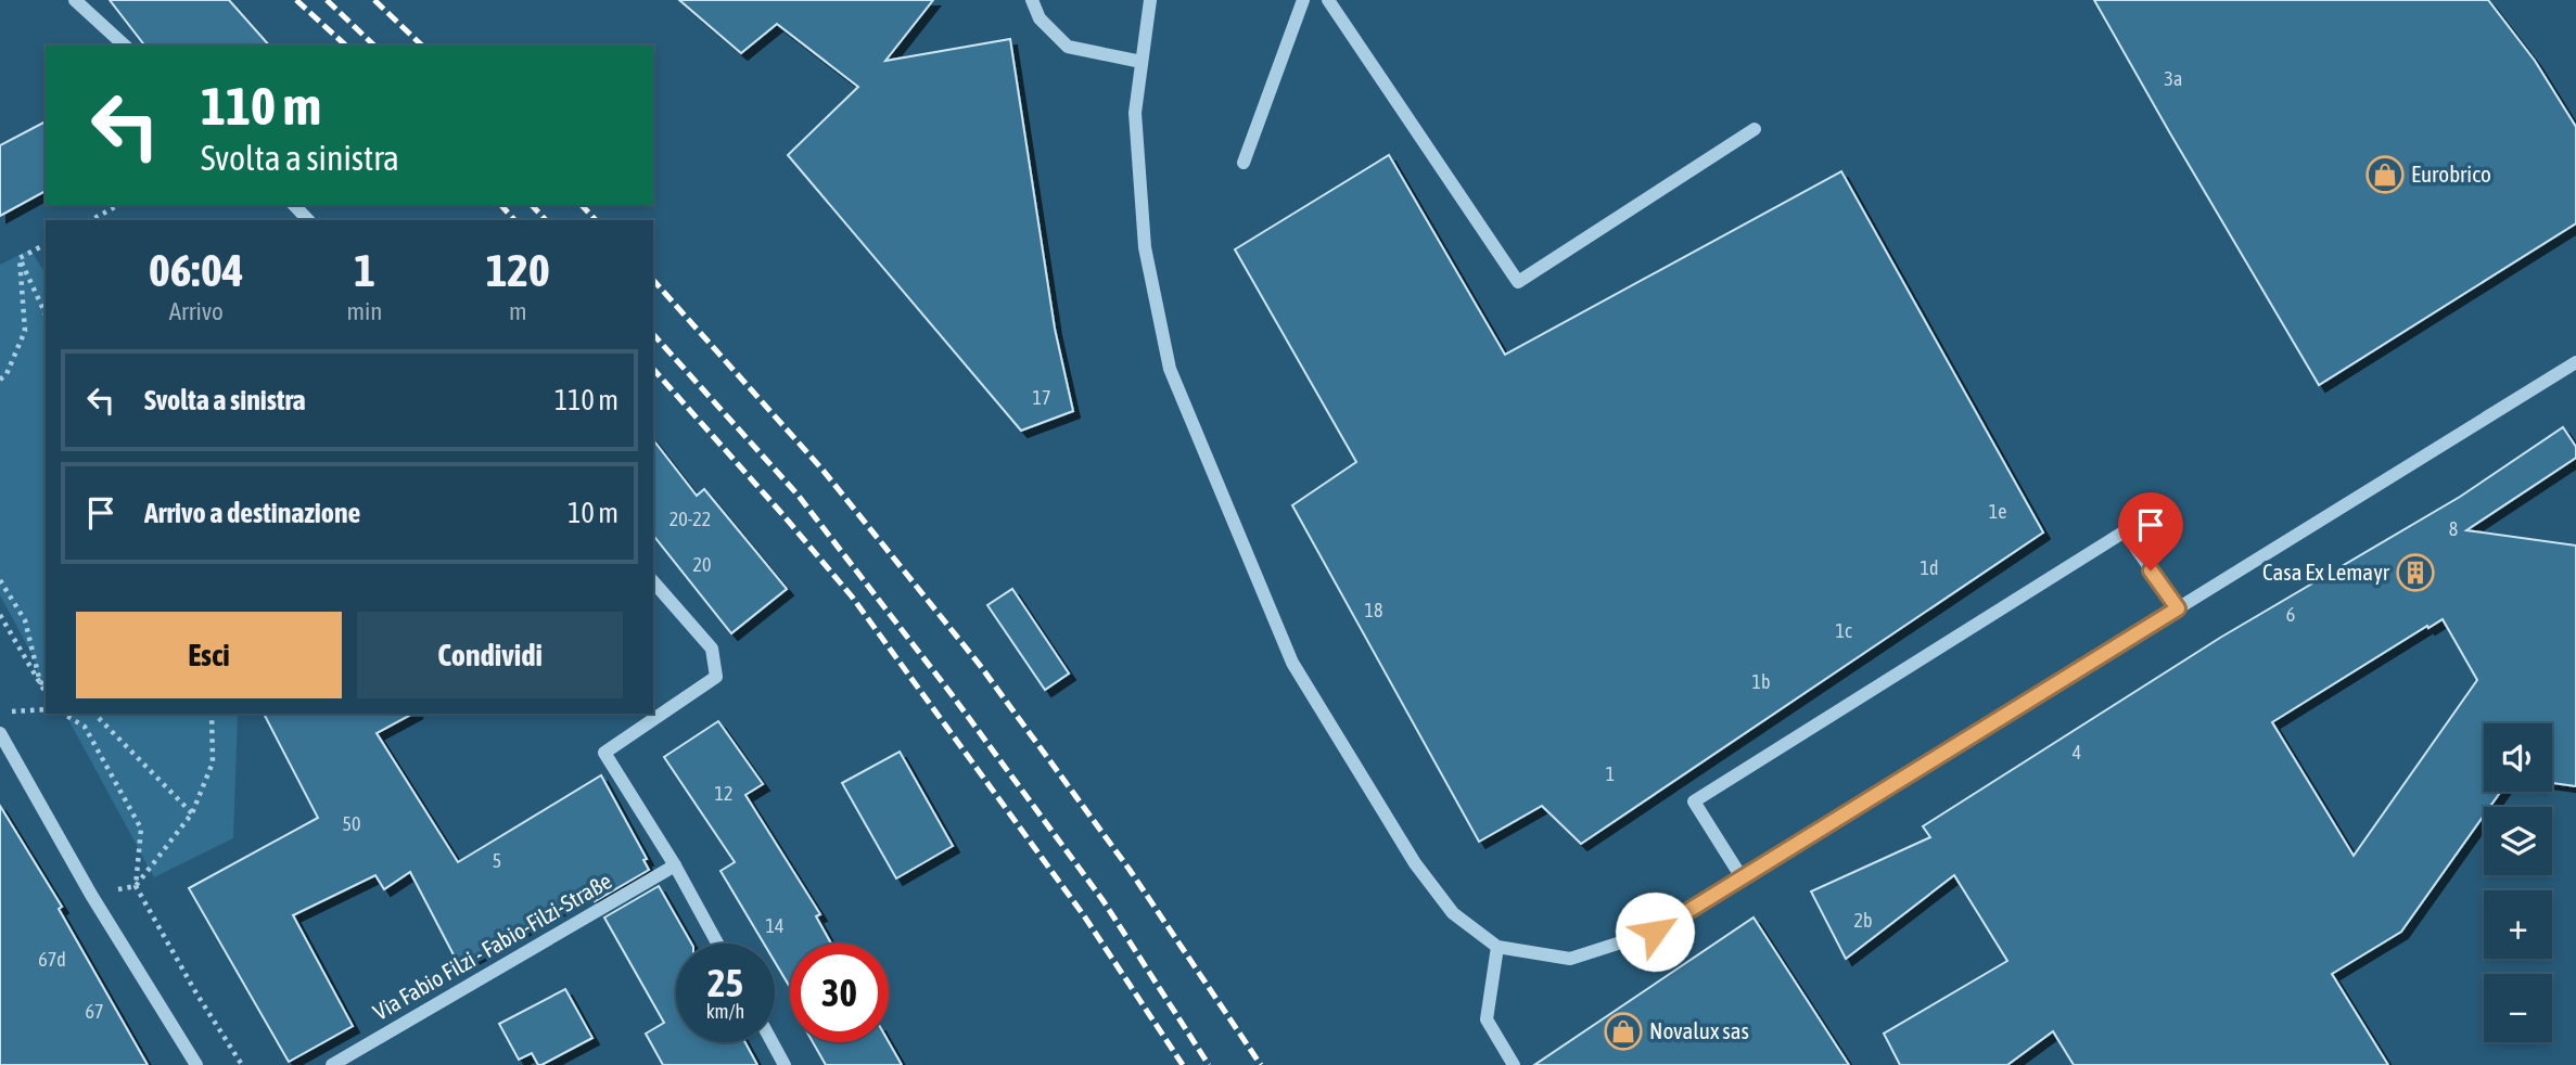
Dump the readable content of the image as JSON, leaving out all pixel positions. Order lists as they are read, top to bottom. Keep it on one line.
{"streets":{"street":["Via Fabio Filzi - Fabio-Filzi-Straße"]},"places":{"shop":["Eurobrico","Novalux sas"],"building":["Casa Ex Lemayr"]},"house_numbers":["3a","17","1e","20-22","8","20","1d","18","6","1c","1b","4","1","12","50","5","2b","14","67d","67"],"page":{"turn":["110 m","Svolta a sinistra"],"eta":["06:04","Arrivo","1","min","120","m"],"list":[{"name":"Svolta a sinistra","value":"110 m"},{"name":"Arrivo a destinazione","value":"10 m"}],"buttons":["Esci","Condividi"],"map_buttons":["+","−"],"speed":"25 km/h","limit":"30"}}
